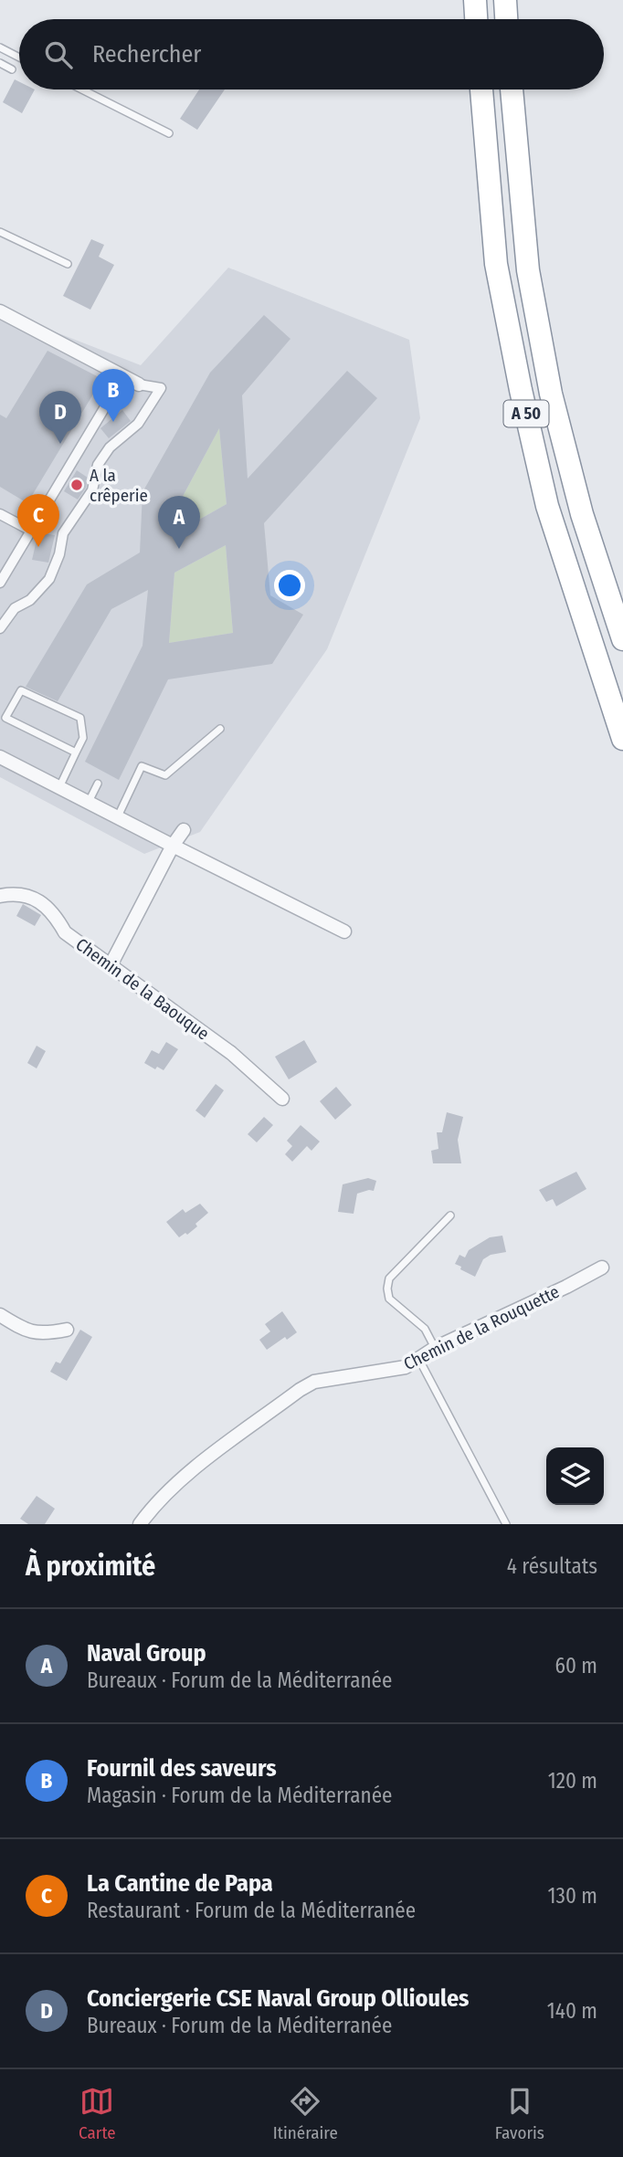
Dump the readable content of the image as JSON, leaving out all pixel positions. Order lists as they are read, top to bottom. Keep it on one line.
{"streets":{"highway":["A 50"],"street":["Chemin de la Baouque","Chemin de la Rouquette"]},"places":["A la crêperie"],"page":{"search":"Rechercher","pins":["B","D","C","A"],"heading":["À proximité","4 résultats"],"list":[{"mark":"A","name":"Naval Group","note":"Bureaux · Forum de la Méditerranée","value":"60 m"},{"mark":"B","name":"Fournil des saveurs","note":"Magasin · Forum de la Méditerranée","value":"120 m"},{"mark":"C","name":"La Cantine de Papa","note":"Restaurant · Forum de la Méditerranée","value":"130 m"},{"mark":"D","name":"Conciergerie CSE Naval Group Ollioules","note":"Bureaux · Forum de la Méditerranée","value":"140 m"}],"nav":["Carte","Itinéraire","Favoris"]}}
